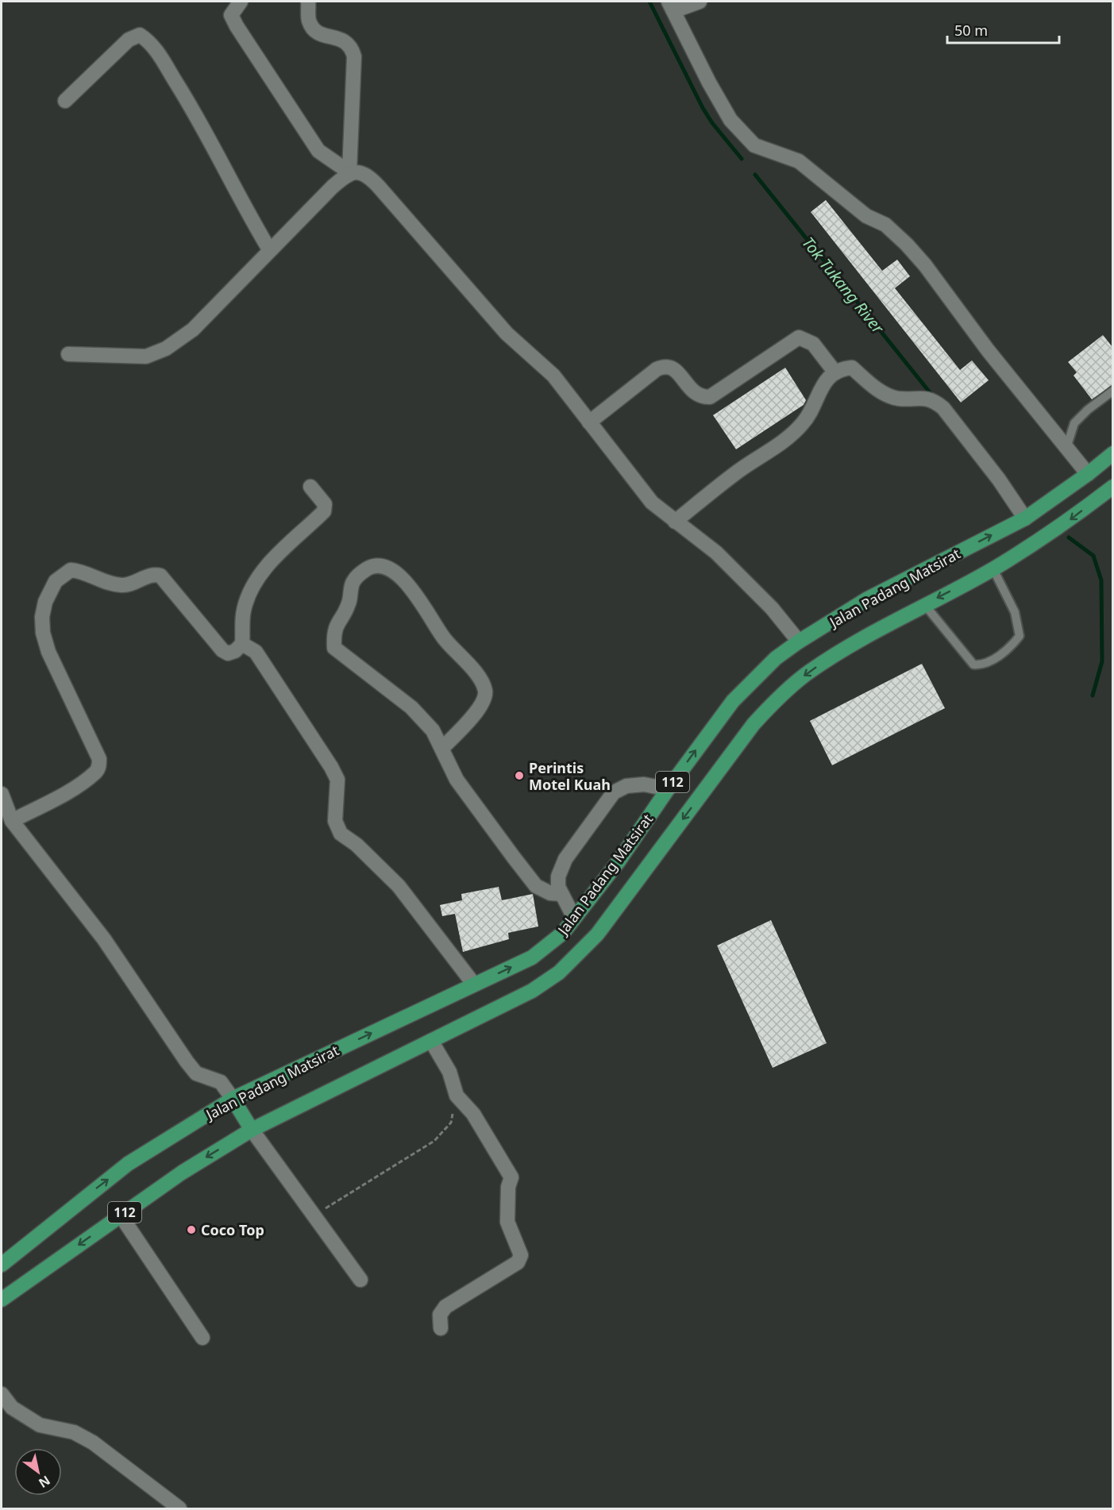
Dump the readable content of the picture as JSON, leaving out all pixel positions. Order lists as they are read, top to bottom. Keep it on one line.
{"streets":{"main road":["Jalan Padang Matsirat","112"]},"water":["Tok Tukang River"],"places":["Perintis Motel Kuah","Coco Top"],"scale_bar":"50 m","north":"bottom right"}
